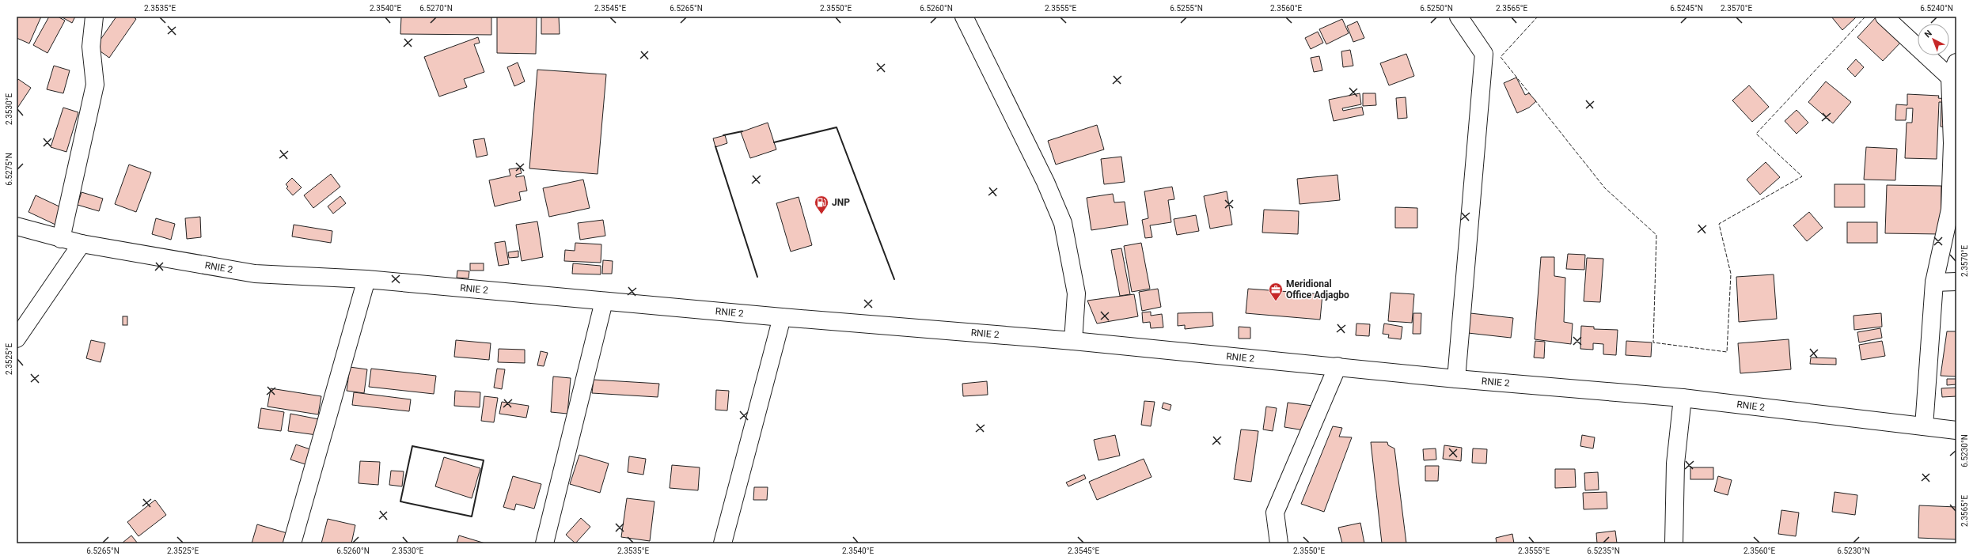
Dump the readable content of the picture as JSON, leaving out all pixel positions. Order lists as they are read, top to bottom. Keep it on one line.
{"streets":{"main road":["RNIE 2"]},"places":{"fuel station":["JNP"],"office":["Meridional Office Adjagbo"]},"north":"top left","coordinates":["2.3535°E","2.3540°E","6.5270°N","2.3545°E","6.5265°N","2.3550°E","6.5260°N","2.3555°E","6.5255°N","2.3560°E","6.5250°N","2.3565°E","6.5245°N","2.3570°E","6.5240°N","2.3530°E","6.5275°N","2.3525°E","6.5230°N","6.5235°N"]}
